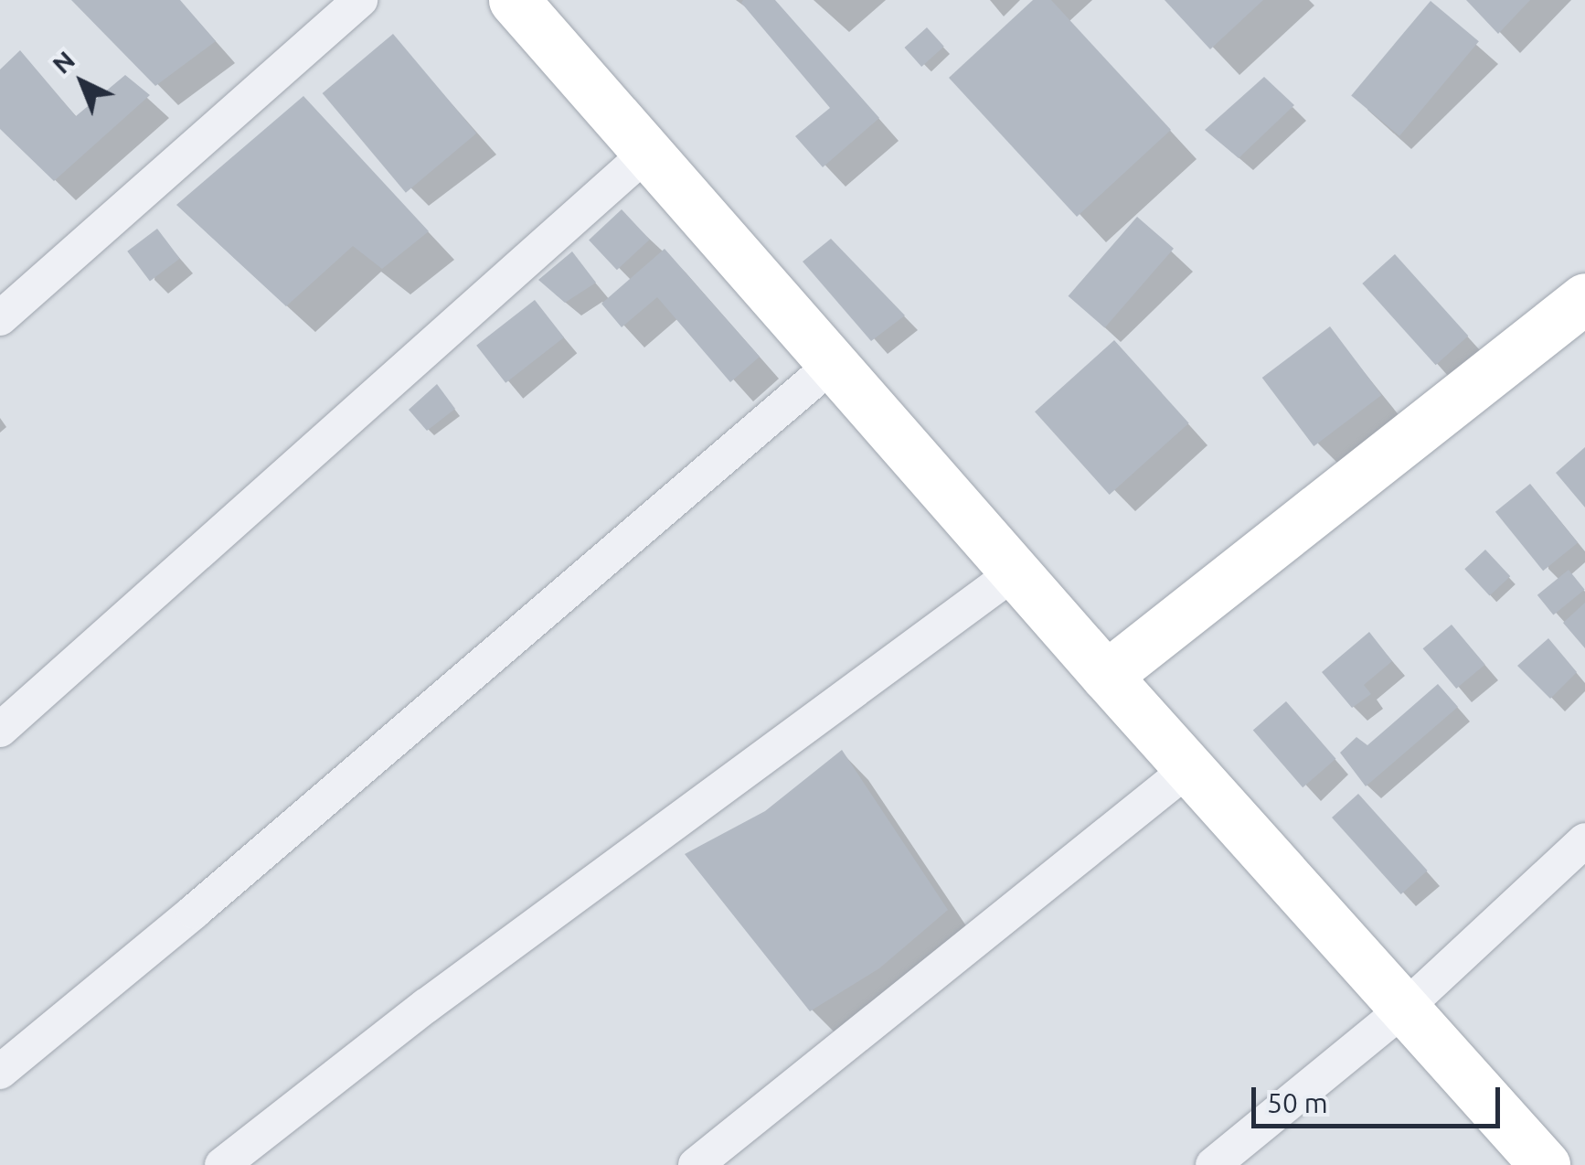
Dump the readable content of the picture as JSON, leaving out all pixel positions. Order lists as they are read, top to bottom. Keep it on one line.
{"scale_bar":"50 m","north":"top left"}
